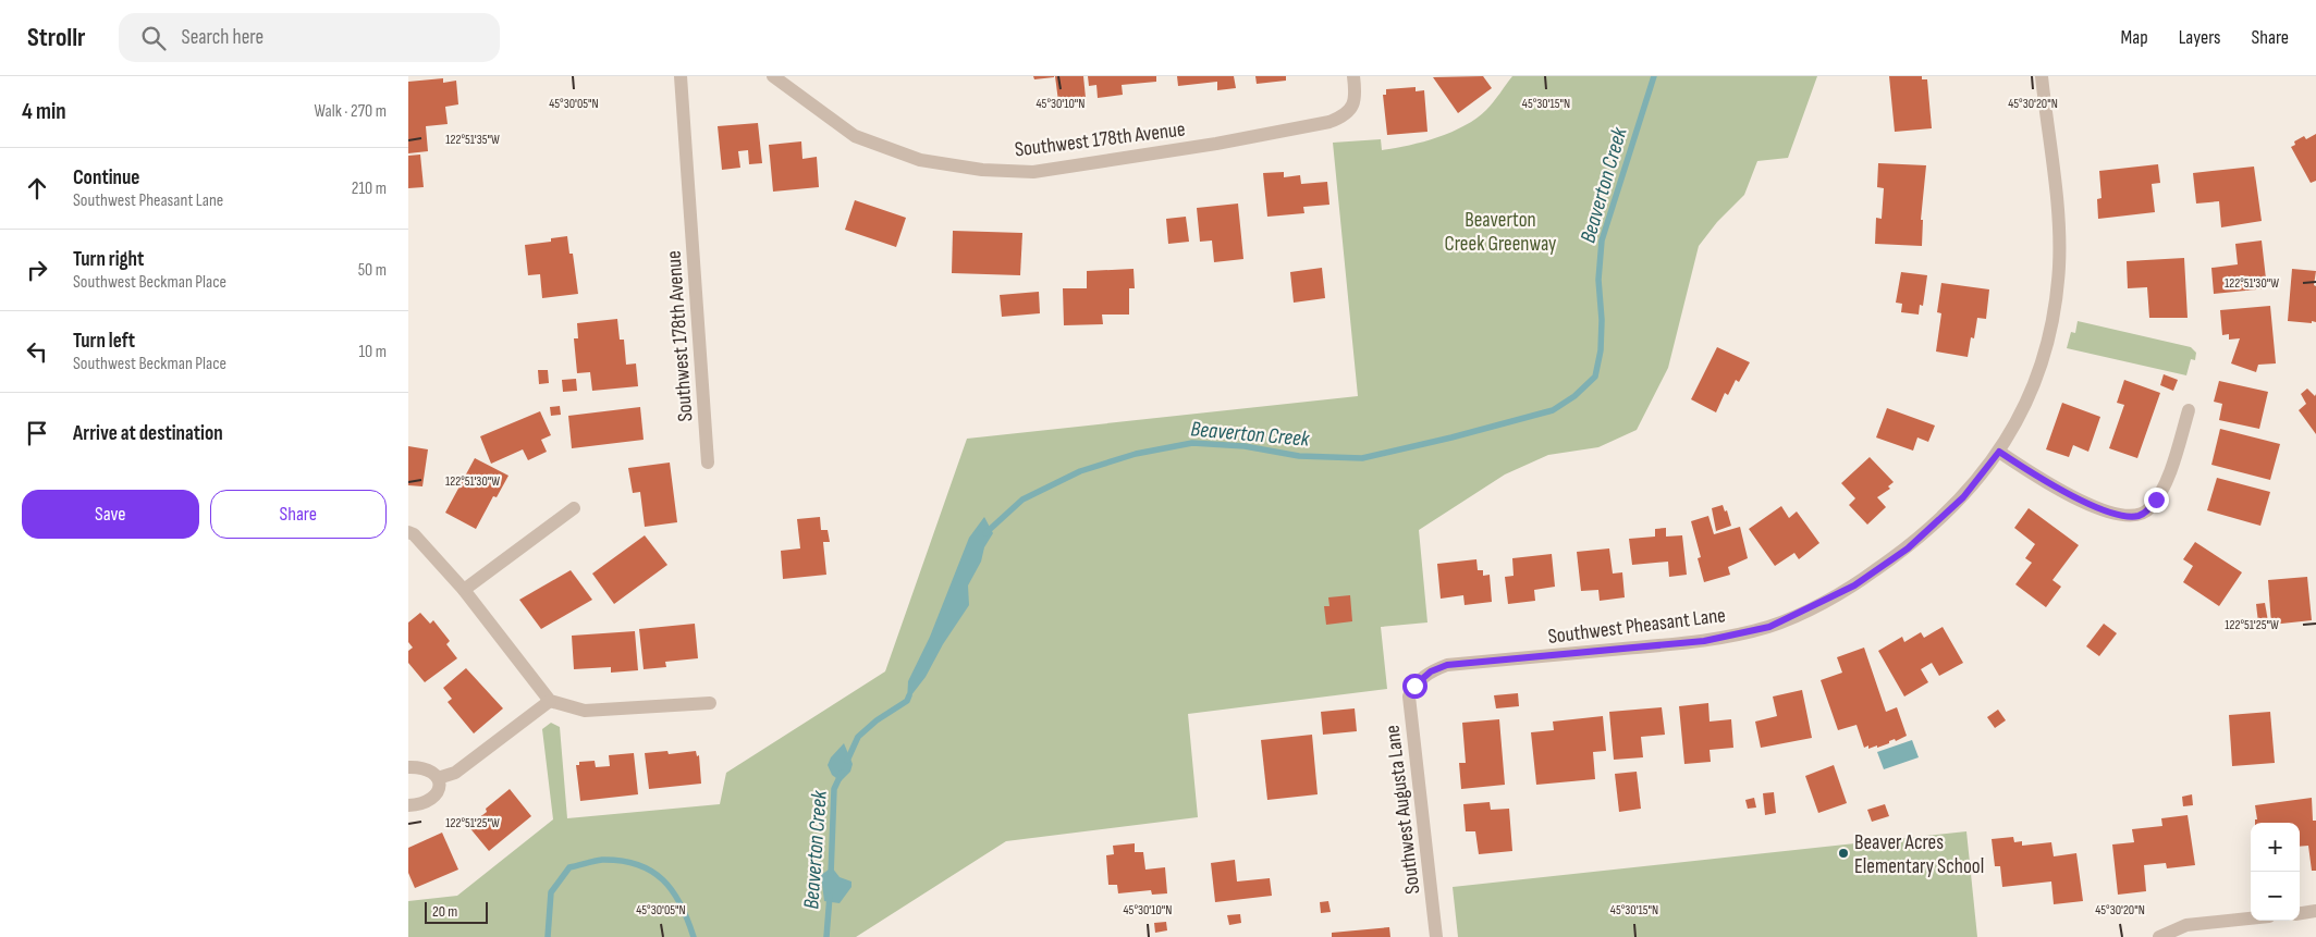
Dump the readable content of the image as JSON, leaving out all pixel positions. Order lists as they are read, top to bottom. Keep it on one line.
{"streets":{"street":["Southwest 178th Avenue","Southwest Pheasant Lane","Southwest Augusta Lane"]},"crossings":[["Southwest Pheasant Lane","Southwest Augusta Lane"]],"water":["Beaverton Creek"],"parks":["Beaverton Creek Greenway"],"places":["Beaver Acres Elementary School"],"scale_bar":"20 m","page":{"header":"Strollr","search":"Search here","nav":["Map","Layers","Share"],"heading":["4 min","Walk · 270 m"],"list":[["Continue","Southwest Pheasant Lane","210 m"],["Turn right","Southwest Beckman Place","50 m"],["Turn left","Southwest Beckman Place","10 m"],"Arrive at destination"],"buttons":["Save","Share"],"map_buttons":["+","−"],"scale":"20 m"},"coordinates":["45°30'05\"N","45°30'10\"N","45°30'15\"N","45°30'20\"N","122°51'35\"W","122°51'30\"W","122°51'25\"W"]}
